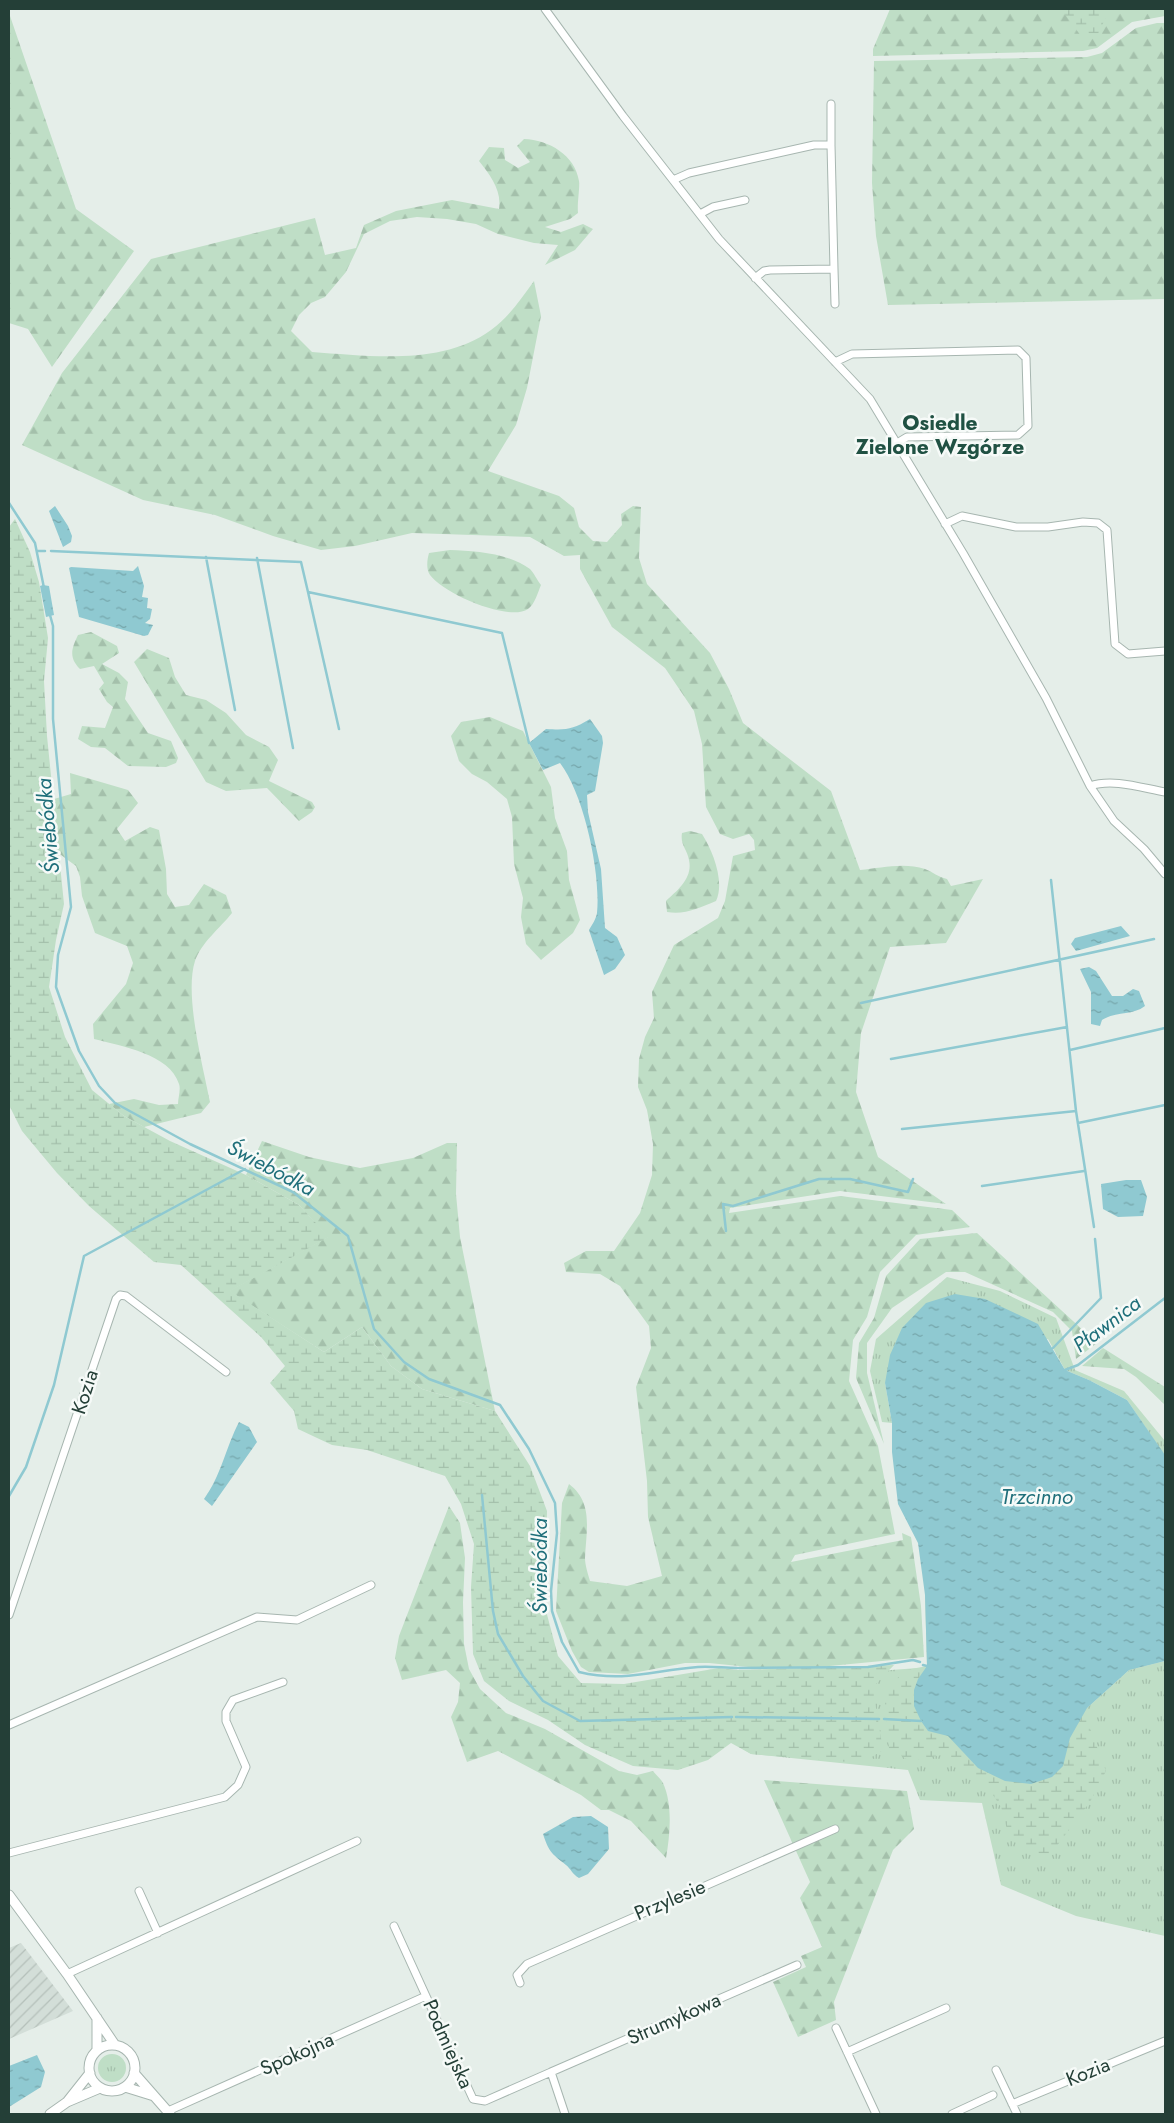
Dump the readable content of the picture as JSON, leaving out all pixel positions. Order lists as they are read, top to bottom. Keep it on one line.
{"streets":{"street":["Kozia","Przylesie","Strumykowa","Podmiejska","Spokojna"]},"crossings":[["Strumykowa","Podmiejska"],["Podmiejska","Spokojna"]],"districts":["Osiedle Zielone Wzgórze"],"water":["Świebódka","Pławnica","Trzcinno"]}
